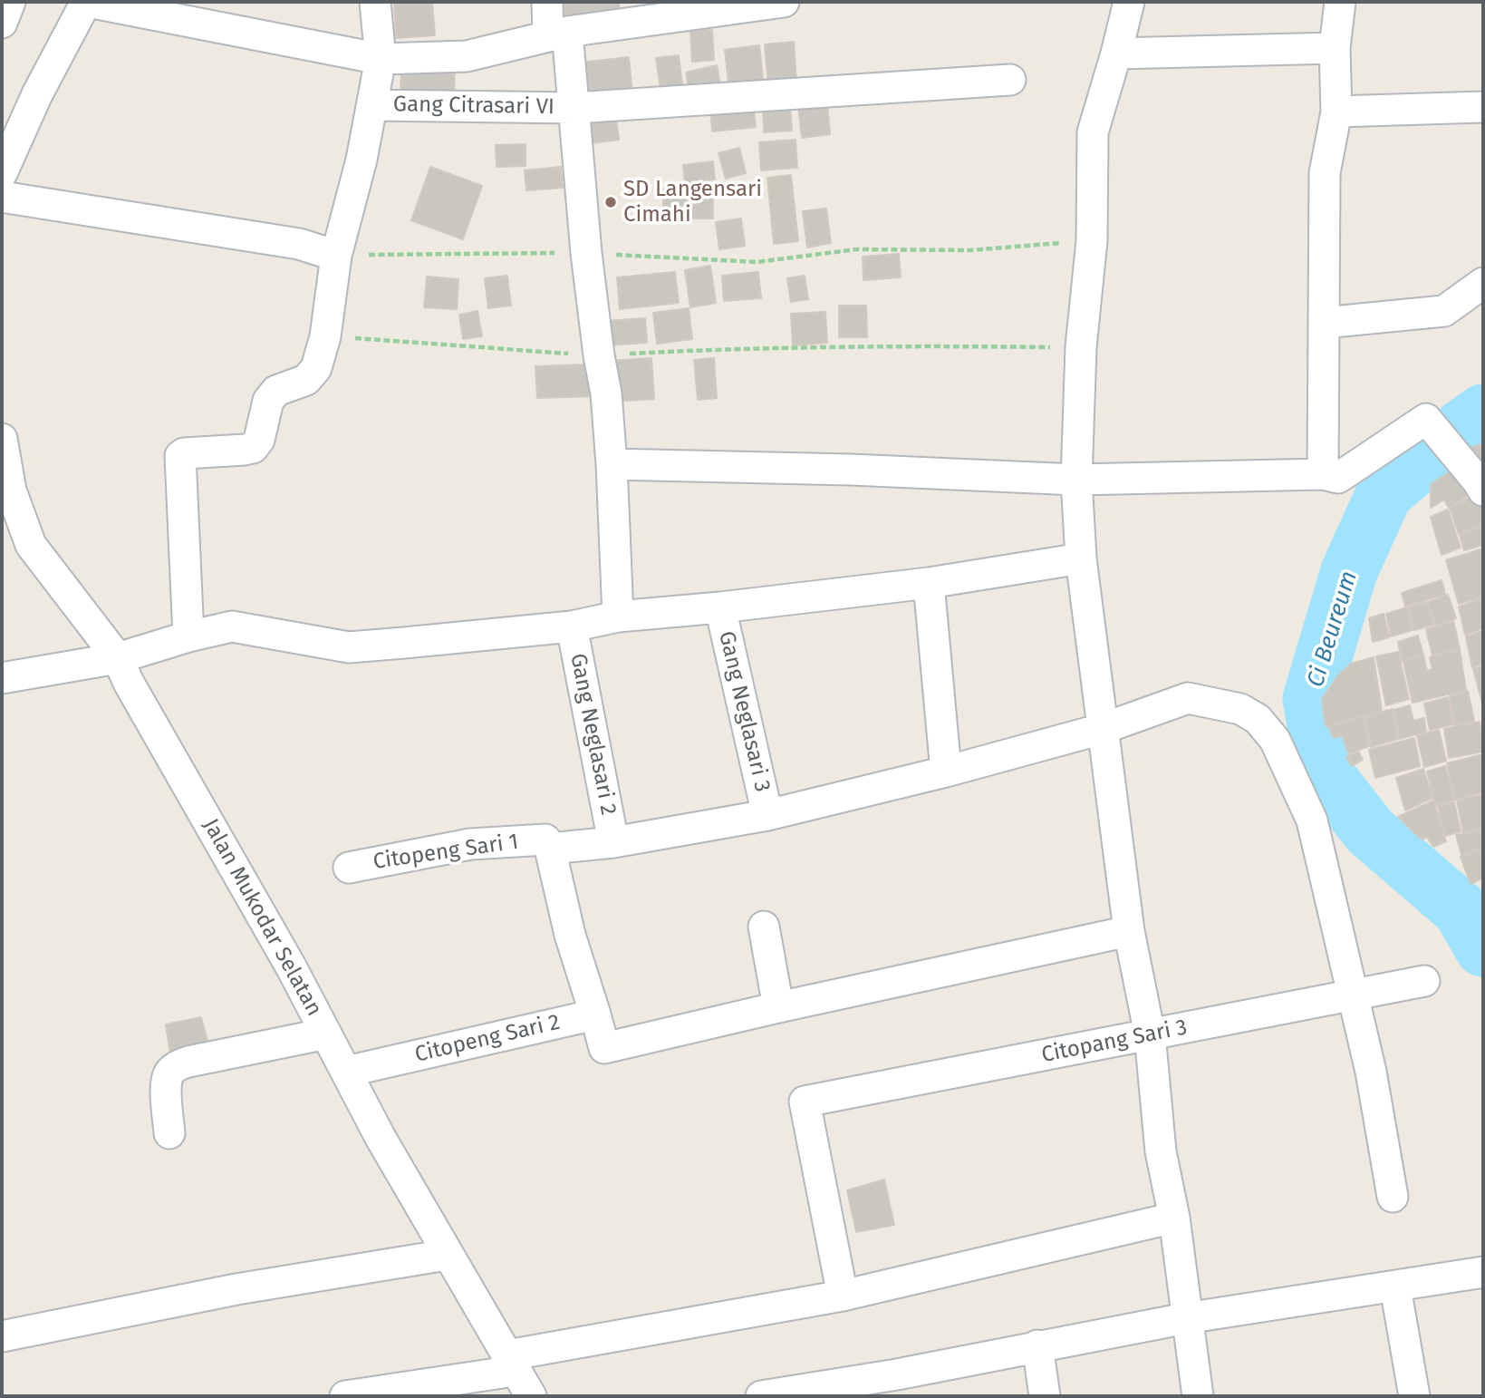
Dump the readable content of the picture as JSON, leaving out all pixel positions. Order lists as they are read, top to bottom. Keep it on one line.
{"streets":{"street":["Gang Citrasari VI","Gang Neglasari 3","Gang Neglasari 2","Citopeng Sari 1","Jalan Mukodar Selatan","Citopeng Sari 2","Citopang Sari 3"]},"crossings":[["Gang Neglasari 3","Citopeng Sari 1"],["Gang Neglasari 2","Citopeng Sari 1"],["Citopeng Sari 1","Citopang Sari 3"],["Jalan Mukodar Selatan","Citopeng Sari 2"]],"water":["Ci Beureum"],"places":["SD Langensari Cimahi"]}
